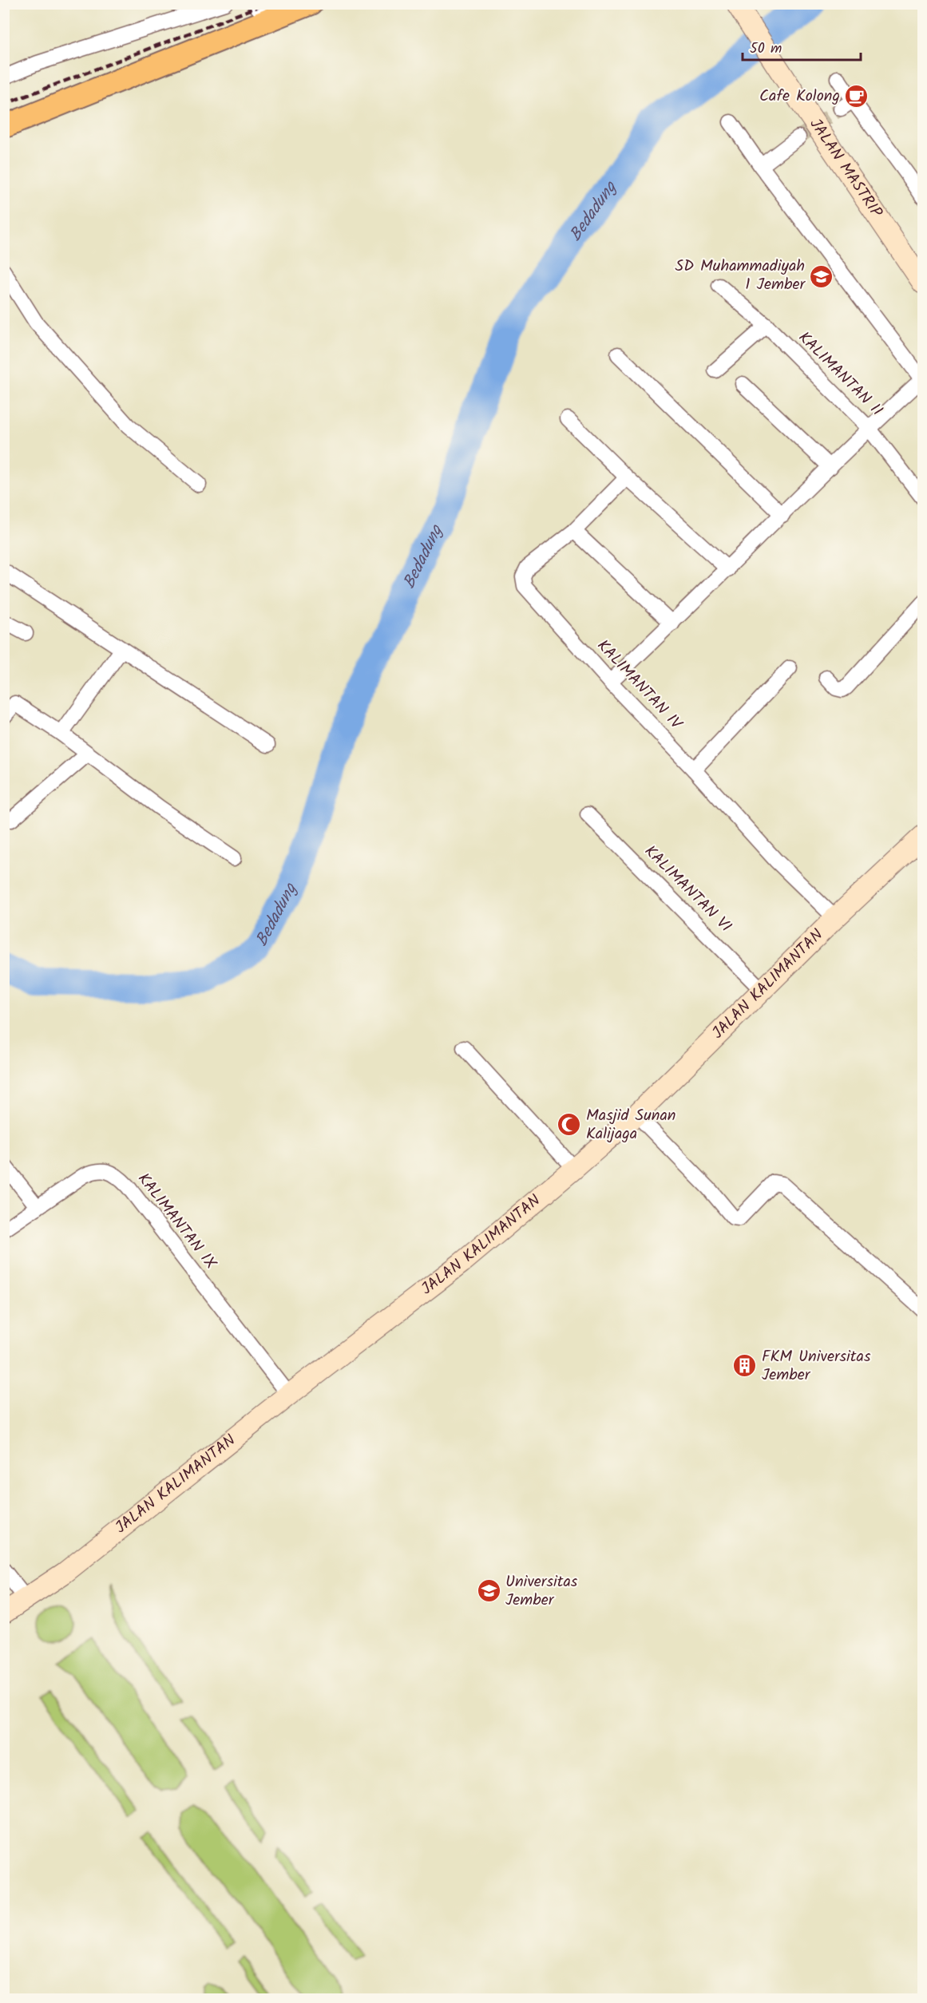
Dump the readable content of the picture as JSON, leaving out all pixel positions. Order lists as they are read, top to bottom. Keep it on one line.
{"streets":{"main road":["JALAN MASTRIP","JALAN KALIMANTAN"],"street":["KALIMANTAN II","KALIMANTAN IV","KALIMANTAN VI","KALIMANTAN IX"]},"crossings":[["KALIMANTAN IV","JALAN KALIMANTAN"],["KALIMANTAN VI","JALAN KALIMANTAN"],["JALAN KALIMANTAN","KALIMANTAN IX"]],"water":["Bedadung"],"places":{"cafe":["Cafe Kolong"],"school or university":["SD Muhammadiyah 1 Jember","Universitas Jember"],"mosque":["Masjid Sunan Kalijaga"],"building":["FKM Universitas Jember"]},"scale_bar":"50 m"}
